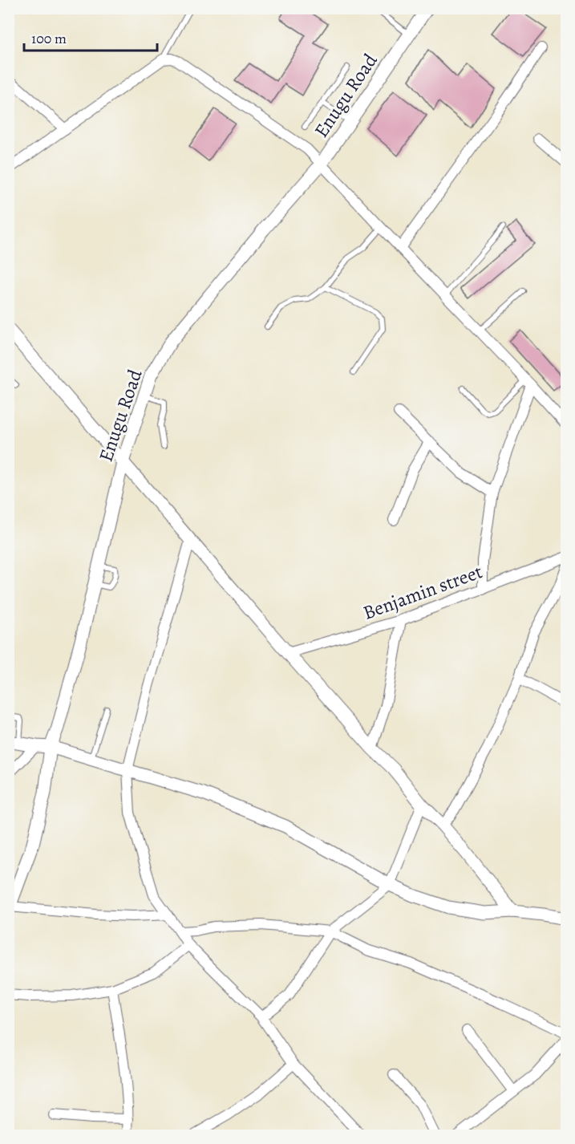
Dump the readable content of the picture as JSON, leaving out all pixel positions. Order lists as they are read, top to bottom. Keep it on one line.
{"streets":{"street":["Enugu Road","Benjamin street"]},"scale_bar":"100 m"}
